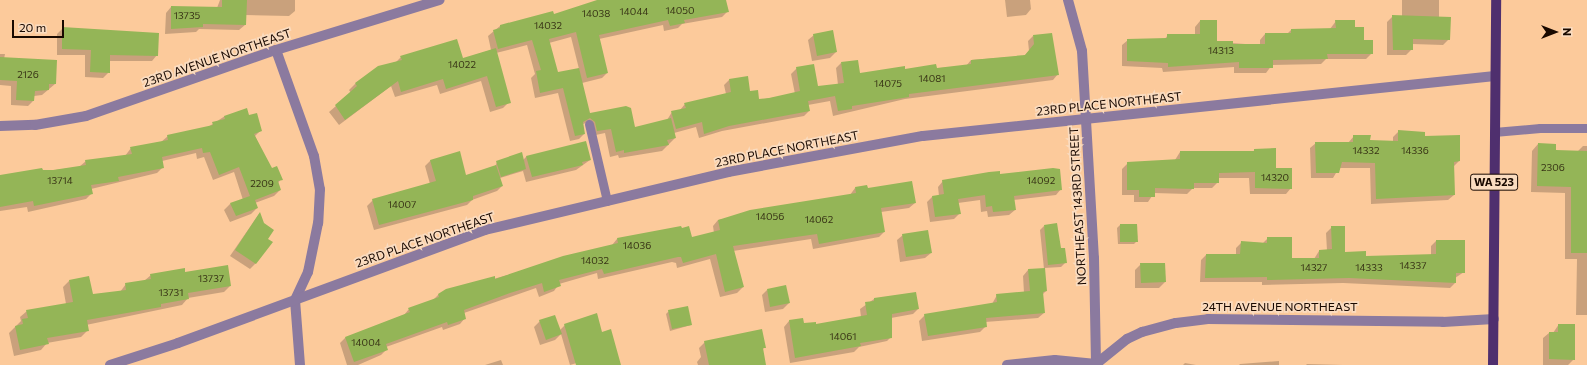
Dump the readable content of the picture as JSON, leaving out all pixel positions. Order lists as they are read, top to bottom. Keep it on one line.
{"streets":{"main road":["WA 523"],"street":["23RD AVENUE NORTHEAST","23RD PLACE NORTHEAST","NORTHEAST 143RD STREET","24TH AVENUE NORTHEAST"]},"crossings":[["23RD PLACE NORTHEAST","WA 523"],["23RD PLACE NORTHEAST","NORTHEAST 143RD STREET"],["WA 523","24TH AVENUE NORTHEAST"],["NORTHEAST 143RD STREET","24TH AVENUE NORTHEAST"]],"house_numbers":["14050","14044","14038","13735","14032","14313","14022","2126","14081","14075","14332","14336","2306","14320","13714","14092","2209","14007","14056","14062","14036","14032","14337","14327","14333","13737","13731","14061","14004"],"scale_bar":"20 m","north":"right"}
